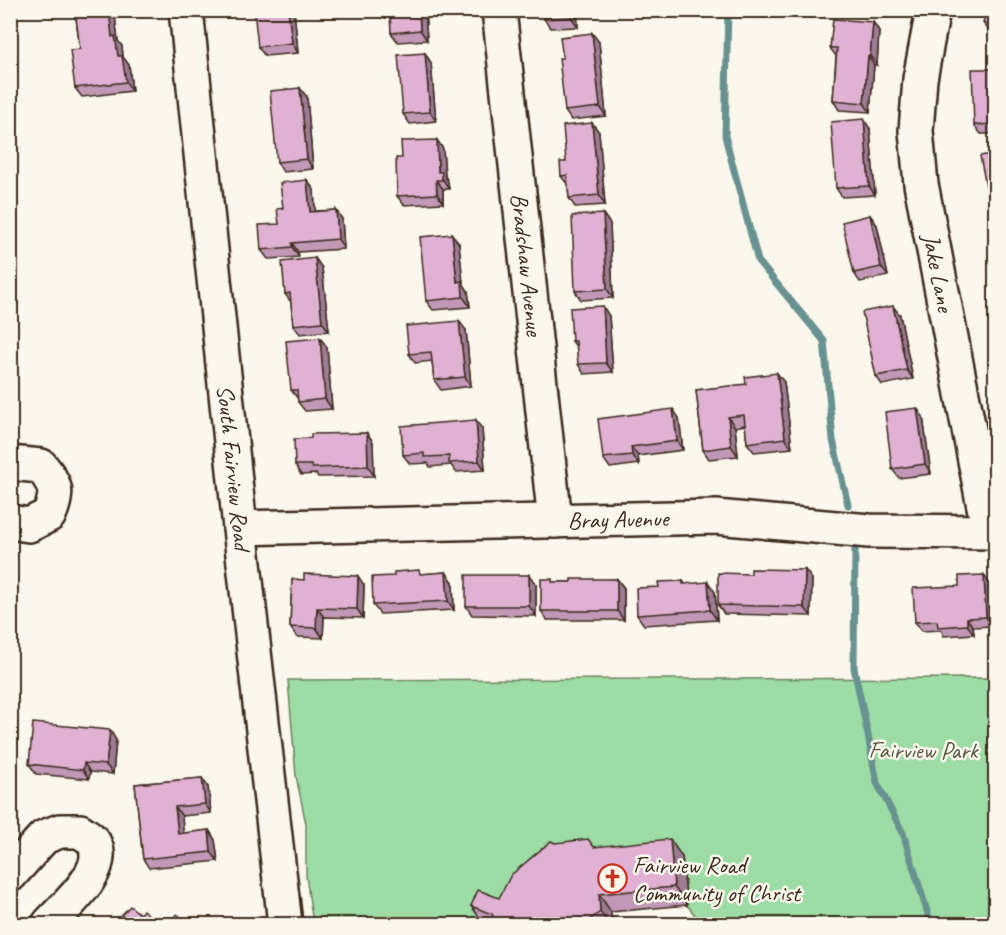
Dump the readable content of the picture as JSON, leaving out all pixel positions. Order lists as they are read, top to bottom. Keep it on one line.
{"streets":{"street":["Bradshaw Avenue","Jake Lane","South Fairview Road","Bray Avenue"]},"crossings":[["Bradshaw Avenue","Bray Avenue"],["Jake Lane","Bray Avenue"],["South Fairview Road","Bray Avenue"]],"parks":["Fairview Park"],"places":{"church":["Fairview Road Community of Christ"]}}
